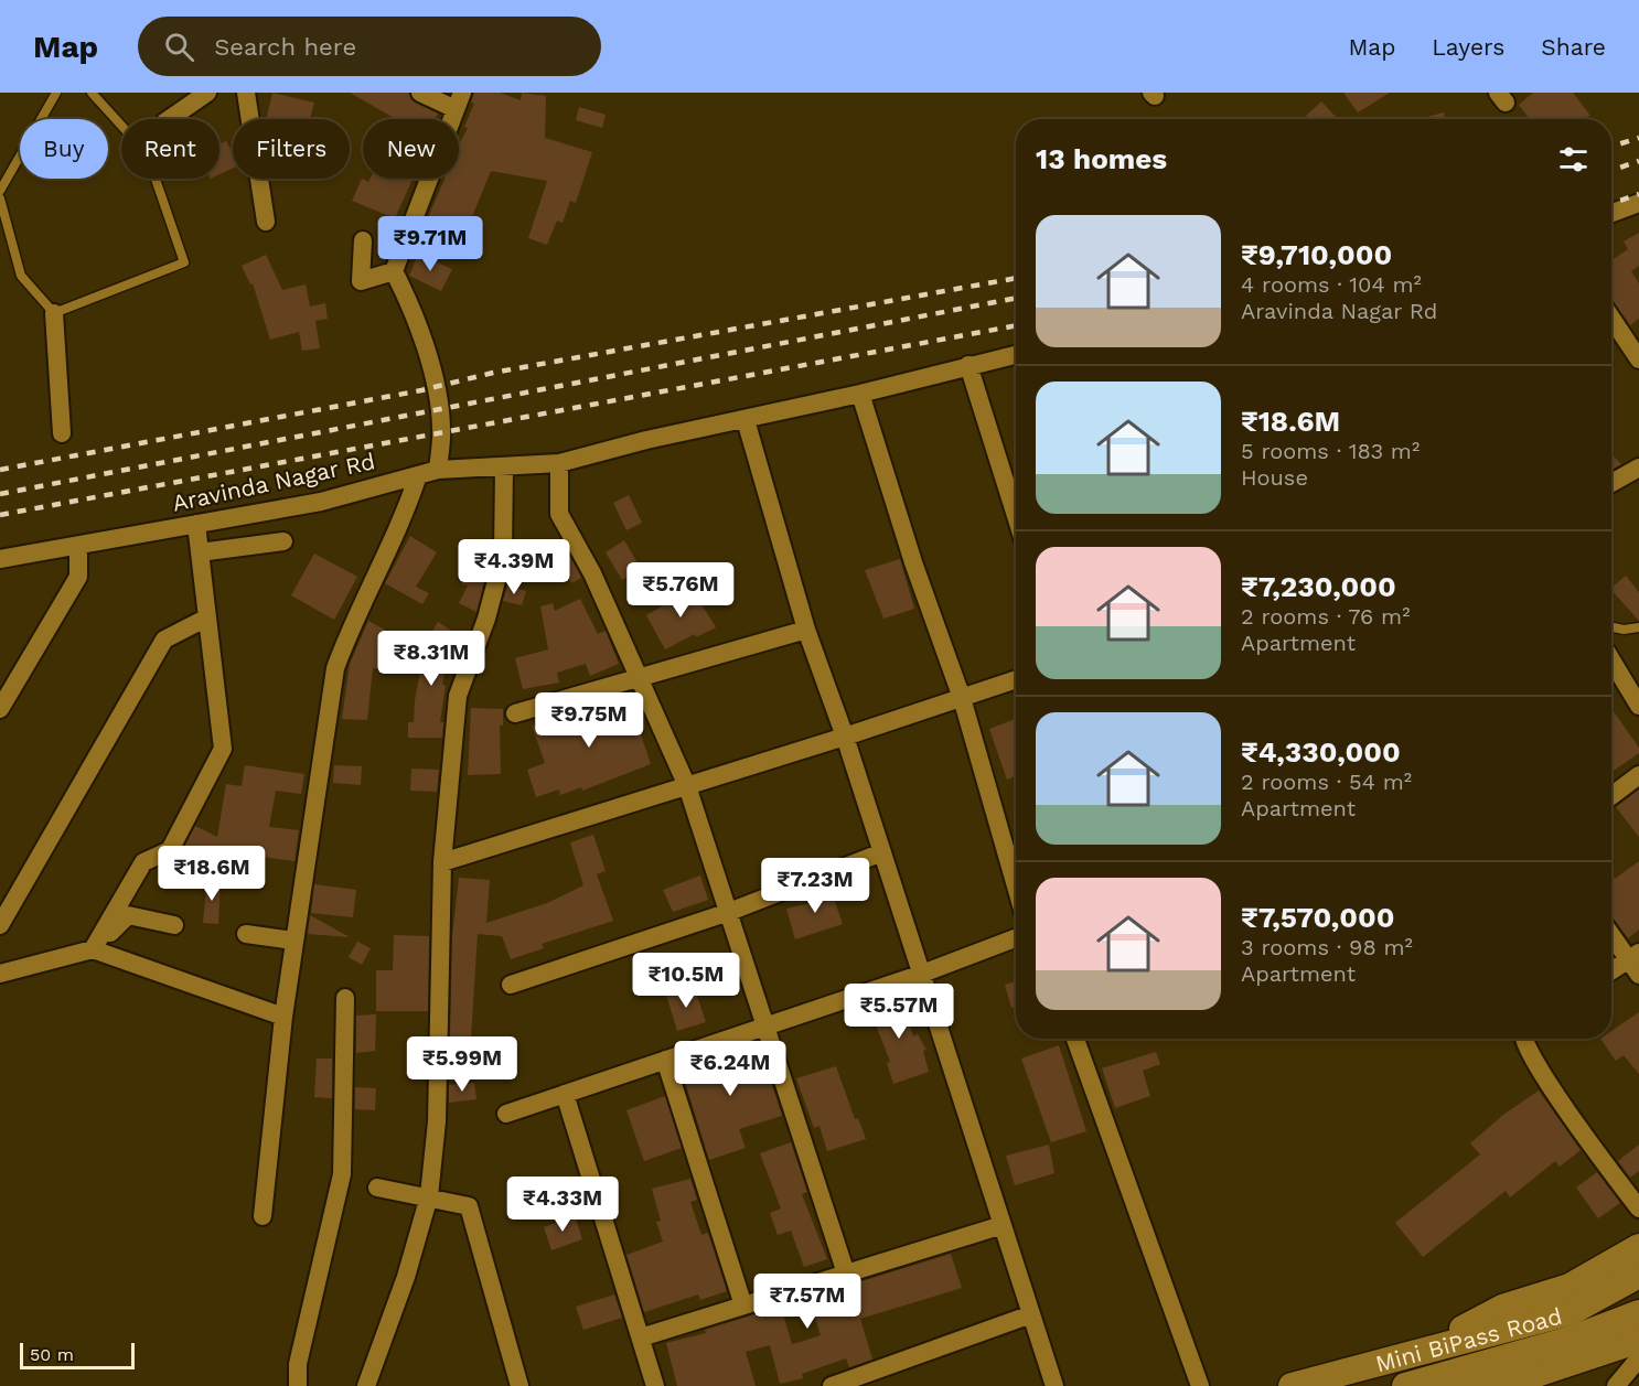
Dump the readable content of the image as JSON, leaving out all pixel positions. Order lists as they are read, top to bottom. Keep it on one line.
{"streets":{"main road":["Mini BiPass Road"],"street":["Aravinda Nagar Rd"]},"scale_bar":"50 m","page":{"header":"Map","search":"Search here","nav":["Map","Layers","Share"],"chip":["Buy","Rent","Filters","New"],"heading":"13 homes","list":[{"name":"₹9,710,000","note":"4 rooms · 104 m² · Aravinda Nagar Rd"},{"name":"₹18.6M","note":"5 rooms · 183 m² · House"},{"name":"₹7,230,000","note":"2 rooms · 76 m² · Apartment"},{"name":"₹4,330,000","note":"2 rooms · 54 m² · Apartment"},{"name":"₹7,570,000","note":"3 rooms · 98 m² · Apartment"}],"price":["₹9.71M","₹4.39M","₹5.76M","₹8.31M","₹9.75M","₹18.6M","₹7.23M","₹10.5M","₹5.57M","₹5.99M","₹6.24M","₹4.33M","₹7.57M"],"scale":"50 m"}}
